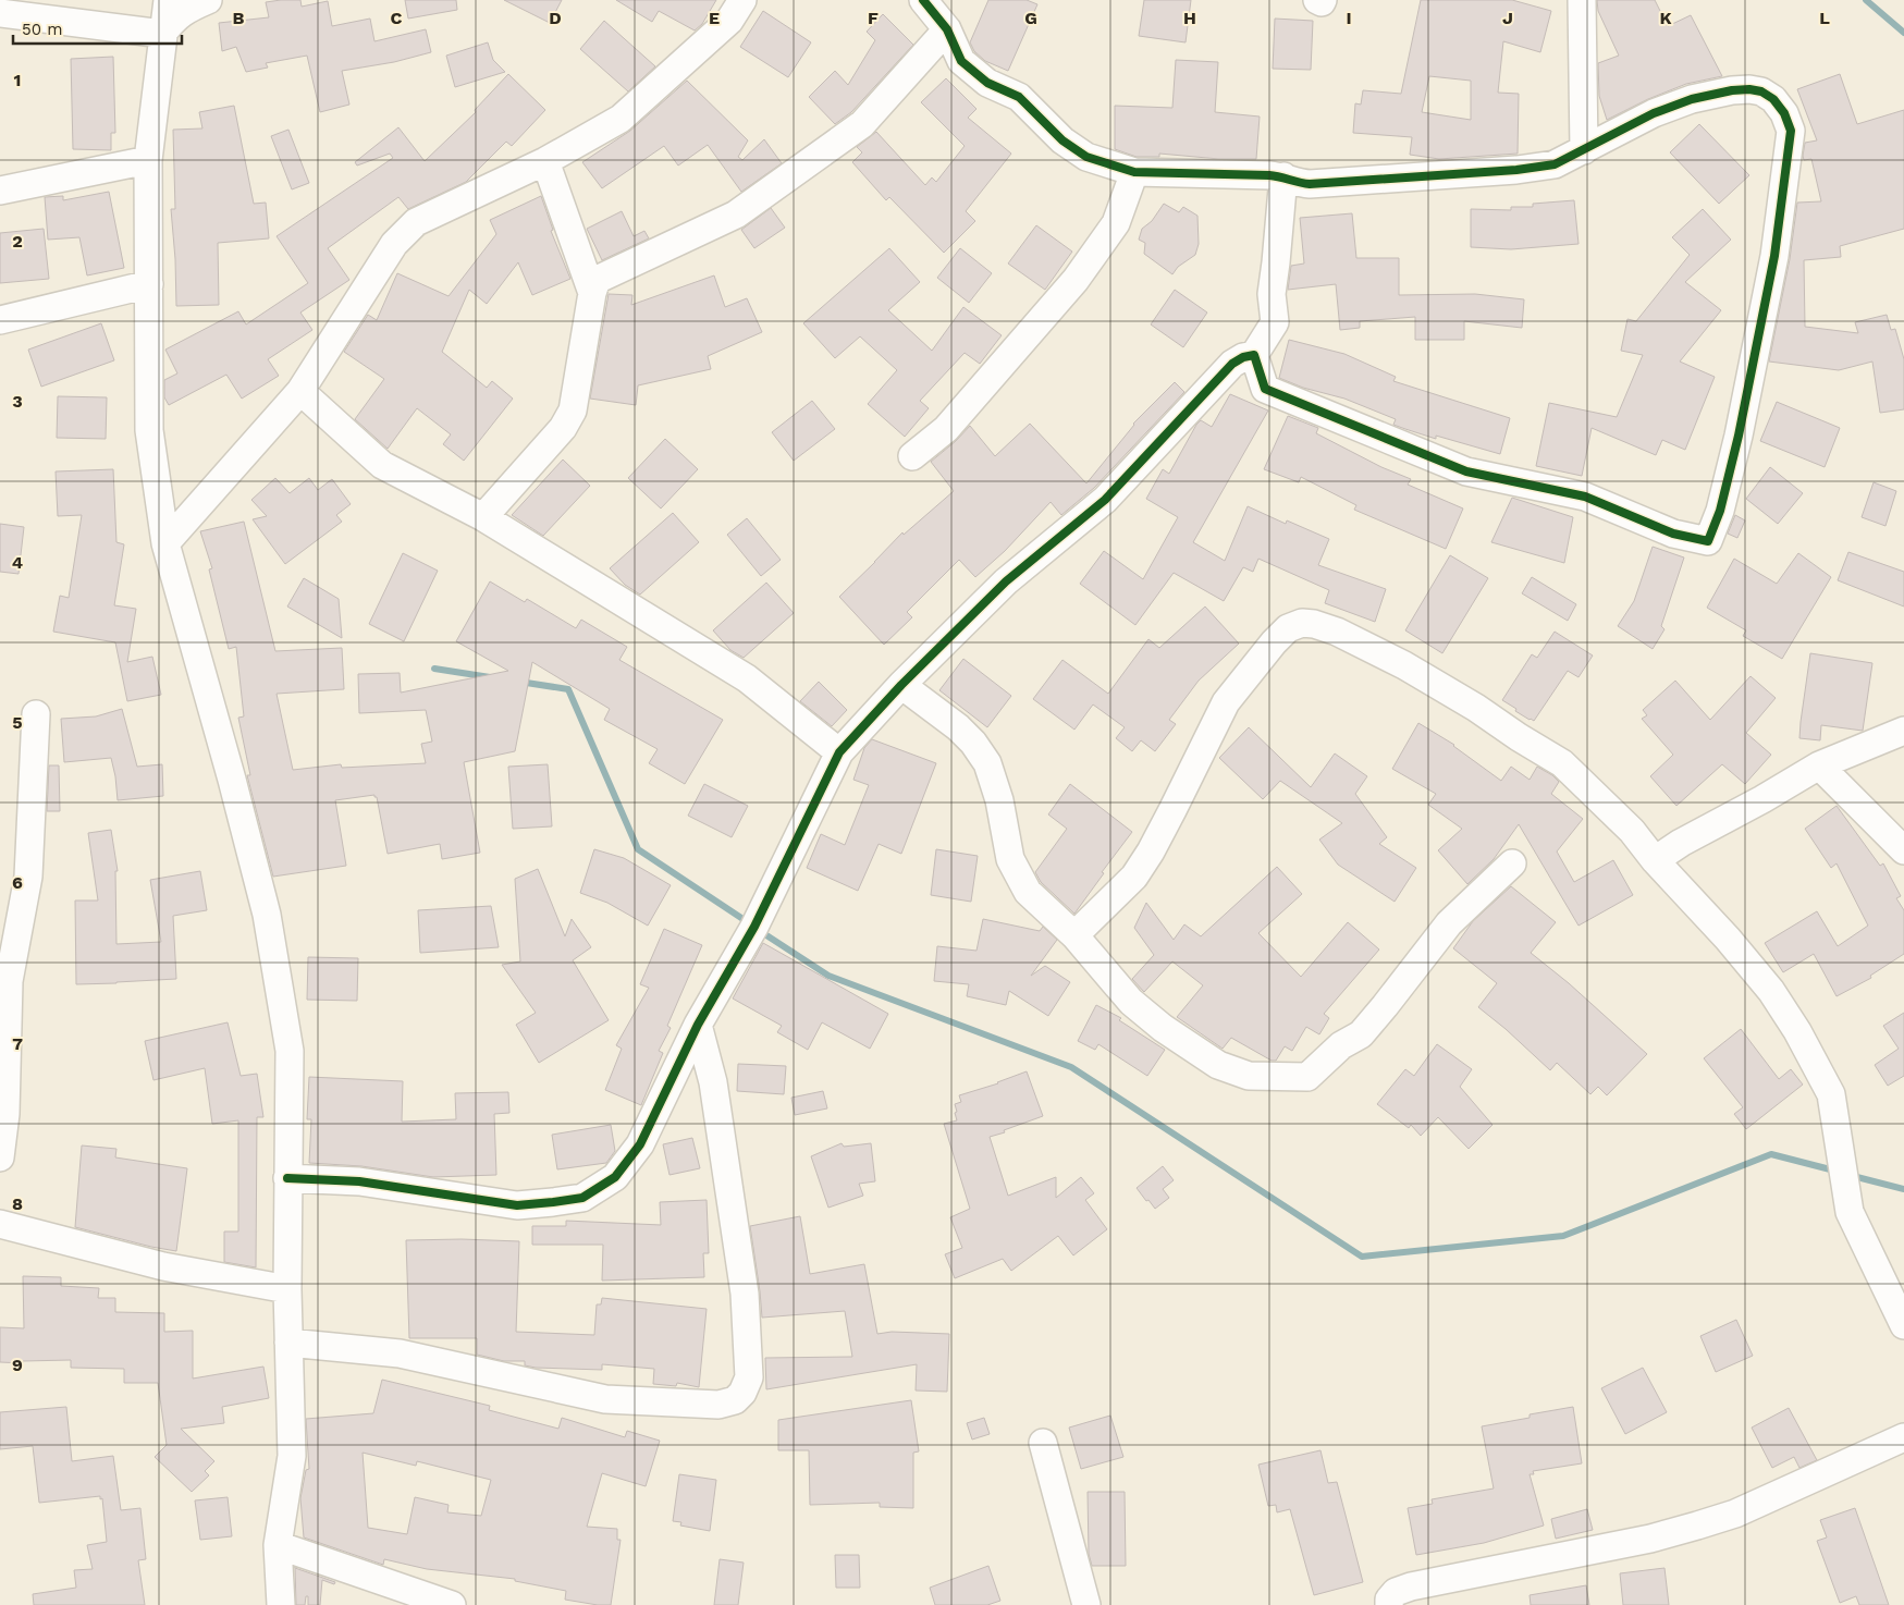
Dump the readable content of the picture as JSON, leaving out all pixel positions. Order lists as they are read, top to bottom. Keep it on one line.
{"scale_bar":"50 m","grid":{"columns":["B","C","D","E","F","G","H","I","J","K","L"],"rows":["1","2","3","4","5","6","7","8","9"]}}
